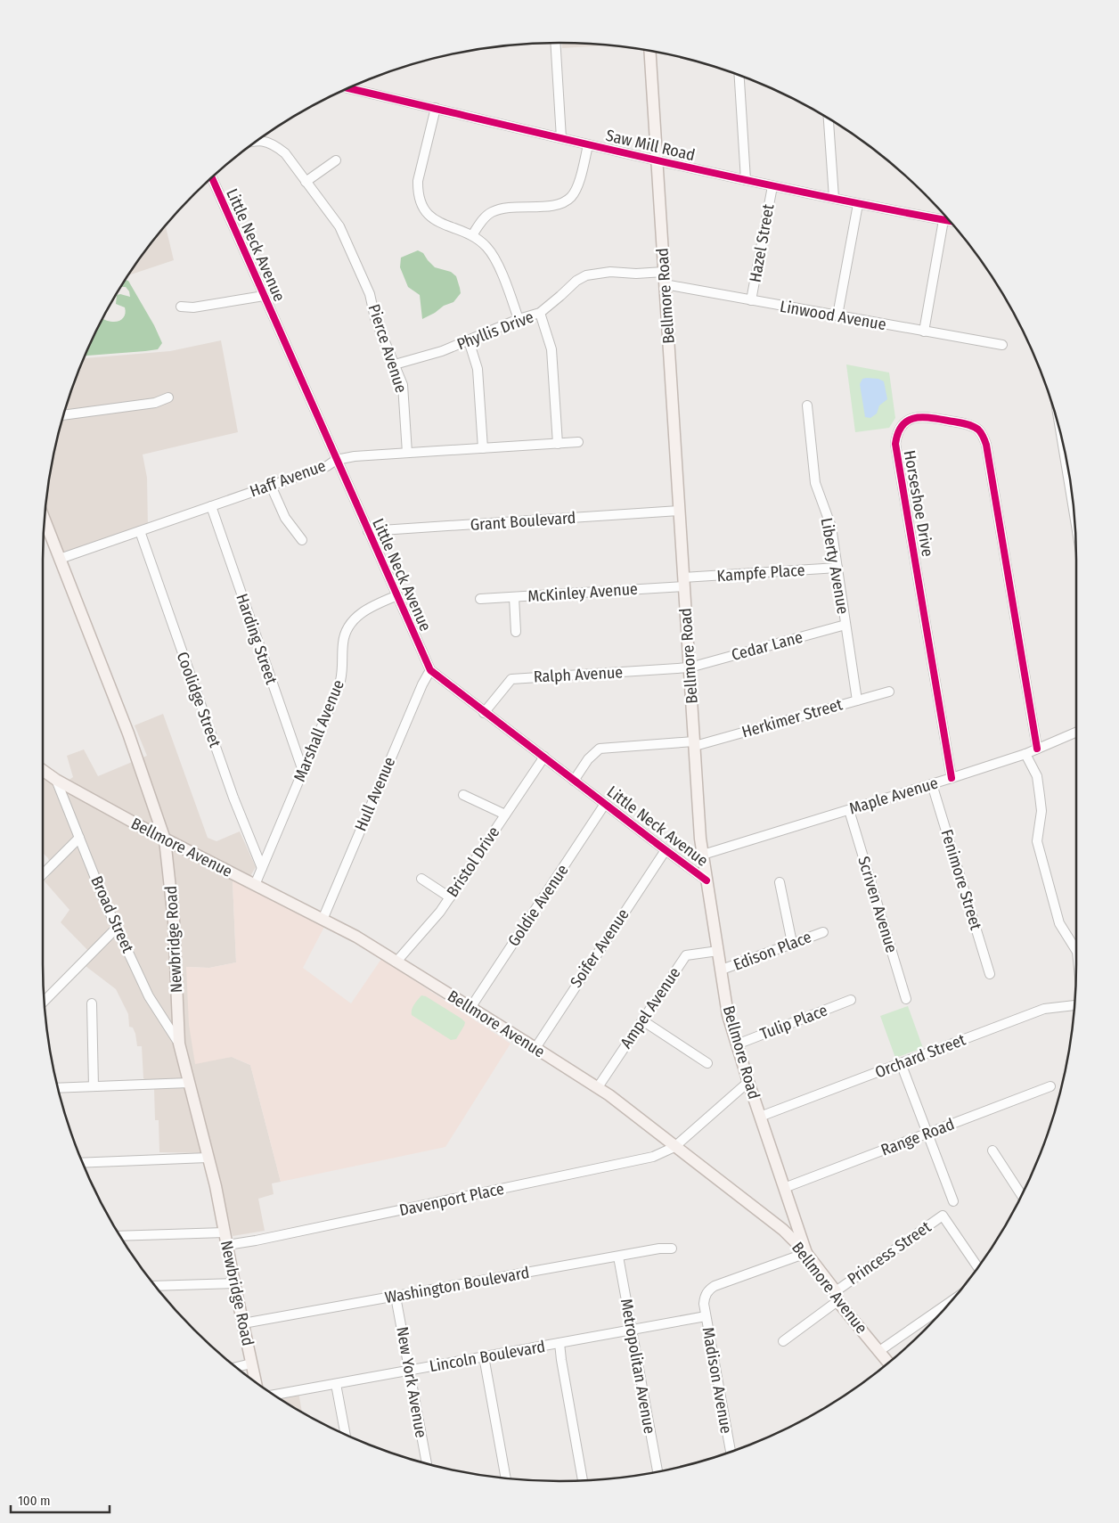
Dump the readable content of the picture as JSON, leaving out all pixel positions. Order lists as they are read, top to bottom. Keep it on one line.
{"streets":{"main road":["Bellmore Road","Bellmore Avenue","Newbridge Road"],"street":["Saw Mill Road","Hazel Street","Little Neck Avenue","Linwood Avenue","Phyllis Drive","Pierce Avenue","Haff Avenue","Horseshoe Drive","Grant Boulevard","Liberty Avenue","Kampfe Place","McKinley Avenue","Harding Street","Cedar Lane","Ralph Avenue","Coolidge Street","Herkimer Street","Marshall Avenue","Hull Avenue","Maple Avenue","Bristol Drive","Fenimore Street","Scriven Avenue","Goldie Avenue","Broad Street","Soifer Avenue","Edison Place","Ampel Avenue","Tulip Place","Orchard Street","Range Road","Davenport Place","Princess Street","Washington Boulevard","Lincoln Boulevard","Metropolitan Avenue","Madison Avenue","New York Avenue"]},"crossings":[["Saw Mill Road","Hazel Street"],["Saw Mill Road","Bellmore Road"],["Hazel Street","Linwood Avenue"],["Little Neck Avenue","Bellmore Road"],["Little Neck Avenue","Haff Avenue"],["Little Neck Avenue","Grant Boulevard"],["Little Neck Avenue","Ralph Avenue"],["Little Neck Avenue","Herkimer Street"],["Little Neck Avenue","Marshall Avenue"],["Little Neck Avenue","Hull Avenue"],["Little Neck Avenue","Bristol Drive"],["Little Neck Avenue","Goldie Avenue"],["Little Neck Avenue","Soifer Avenue"],["Bellmore Road","Linwood Avenue"],["Bellmore Road","Phyllis Drive"],["Bellmore Road","Grant Boulevard"],["Bellmore Road","Kampfe Place"],["Bellmore Road","McKinley Avenue"],["Bellmore Road","Cedar Lane"],["Bellmore Road","Ralph Avenue"],["Bellmore Road","Herkimer Street"],["Bellmore Road","Maple Avenue"],["Bellmore Road","Bellmore Avenue"],["Bellmore Road","Edison Place"],["Bellmore Road","Ampel Avenue"],["Bellmore Road","Tulip Place"],["Bellmore Road","Orchard Street"],["Bellmore Road","Range Road"],["Bellmore Road","Davenport Place"],["Bellmore Road","Madison Avenue"],["Phyllis Drive","Pierce Avenue"],["Pierce Avenue","Haff Avenue"],["Haff Avenue","Harding Street"],["Haff Avenue","Coolidge Street"],["Haff Avenue","Newbridge Road"],["Horseshoe Drive","Maple Avenue"],["Liberty Avenue","Kampfe Place"],["Liberty Avenue","Cedar Lane"],["Liberty Avenue","Herkimer Street"],["Kampfe Place","McKinley Avenue"],["Harding Street","Marshall Avenue"],["Cedar Lane","Ralph Avenue"],["Coolidge Street","Marshall Avenue"],["Marshall Avenue","Bellmore Avenue"],["Hull Avenue","Bellmore Avenue"],["Maple Avenue","Fenimore Street"],["Maple Avenue","Scriven Avenue"],["Bellmore Avenue","Bristol Drive"],["Bellmore Avenue","Goldie Avenue"],["Bellmore Avenue","Broad Street"],["Bellmore Avenue","Newbridge Road"],["Bellmore Avenue","Soifer Avenue"],["Bellmore Avenue","Ampel Avenue"],["Bellmore Avenue","Davenport Place"],["Bellmore Avenue","Princess Street"],["Bellmore Avenue","Madison Avenue"],["Broad Street","Newbridge Road"],["Newbridge Road","Davenport Place"],["Newbridge Road","Washington Boulevard"],["Washington Boulevard","Metropolitan Avenue"],["Washington Boulevard","New York Avenue"],["Lincoln Boulevard","Metropolitan Avenue"],["Lincoln Boulevard","Madison Avenue"],["Lincoln Boulevard","New York Avenue"]],"scale_bar":"100 m"}
